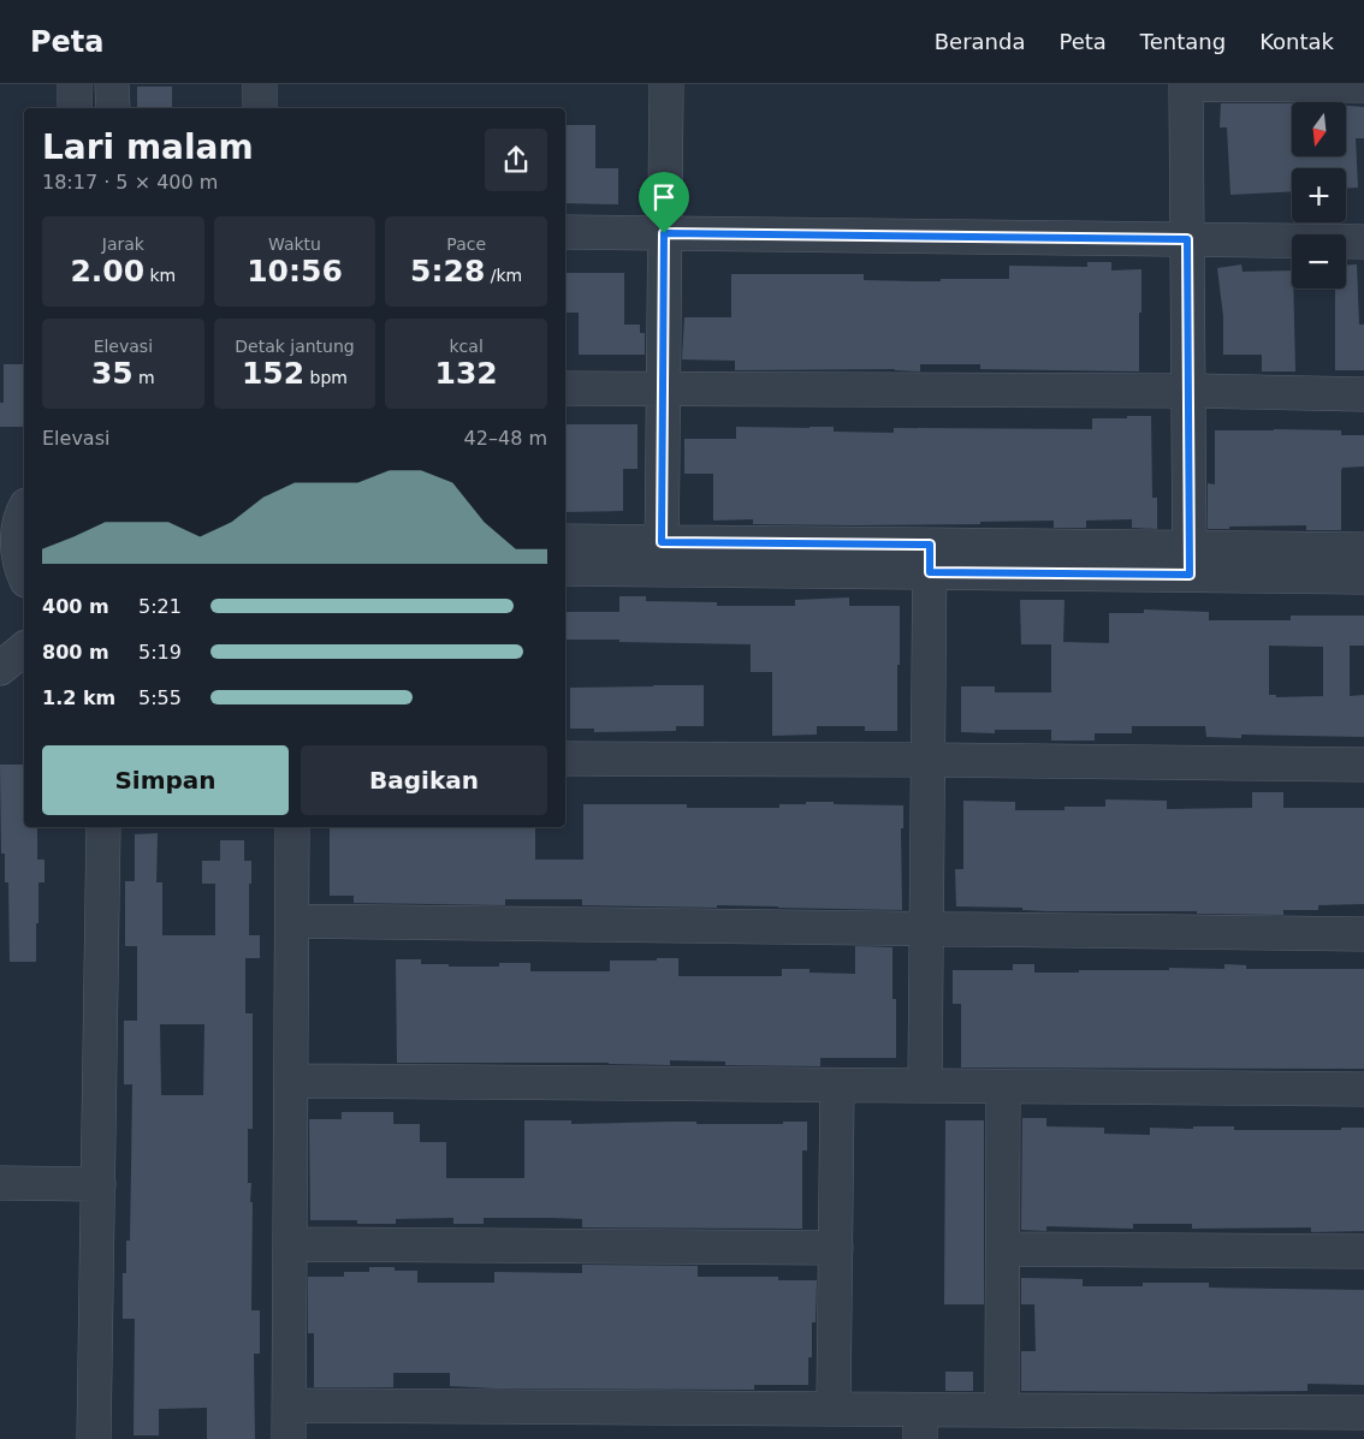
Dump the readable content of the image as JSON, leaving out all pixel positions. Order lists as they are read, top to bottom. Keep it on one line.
{"north":"bottom","page":{"header":"Peta","nav":["Beranda","Peta","Tentang","Kontak"],"map_buttons":["+","−"],"heading":["Lari malam","18:17 · 5 × 400 m"],"stats":[["Jarak","2.00 km"],["Waktu","10:56"],["Pace","5:28 /km"],["Elevasi","35 m"],["Detak jantung","152 bpm"],["kcal","132"]],"chart":["Elevasi","42–48 m"],"list":[{"name":"400 m","note":"5:21"},{"name":"800 m","note":"5:19"},{"name":"1.2 km","note":"5:55"}],"buttons":["Simpan","Bagikan"]}}
